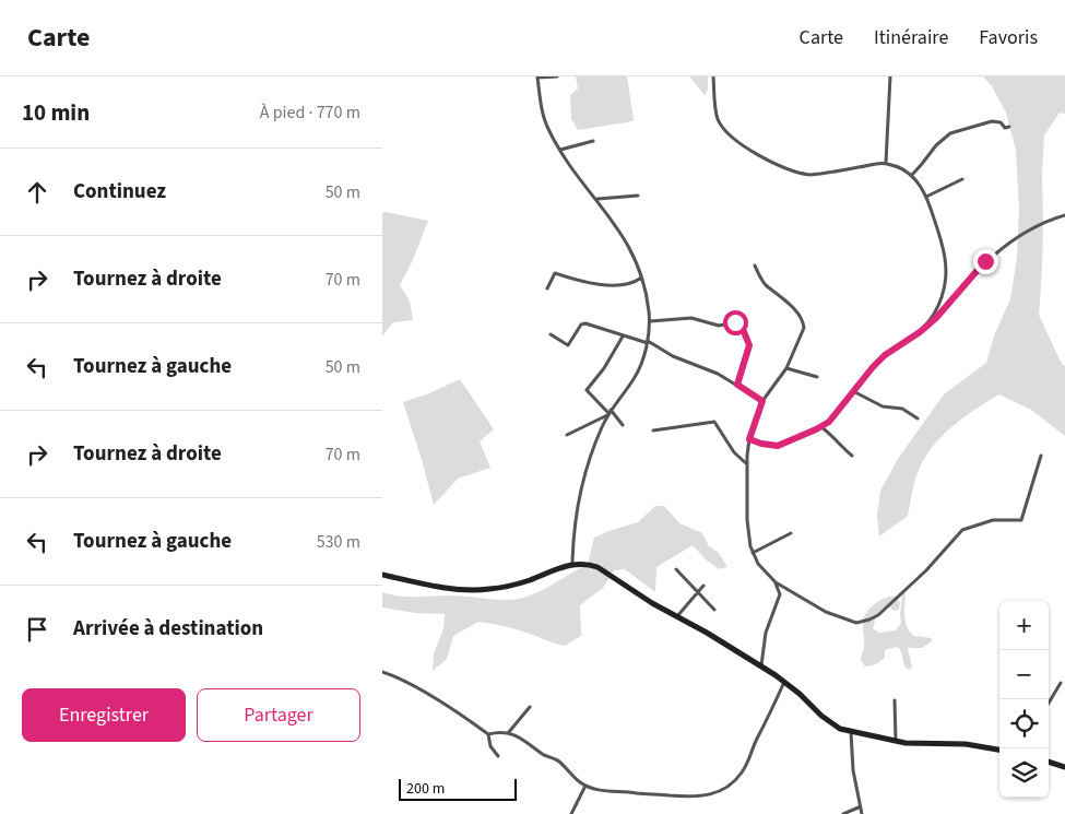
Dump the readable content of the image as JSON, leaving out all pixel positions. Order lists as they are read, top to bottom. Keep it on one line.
{"scale_bar":"200 m","page":{"header":"Carte","nav":["Carte","Itinéraire","Favoris"],"heading":["10 min","À pied · 770 m"],"list":[["Continuez","50 m"],["Tournez à droite","70 m"],["Tournez à gauche","50 m"],["Tournez à droite","70 m"],["Tournez à gauche","530 m"],"Arrivée à destination"],"map_buttons":["+","−"],"buttons":["Enregistrer","Partager"],"scale":"200 m"}}
